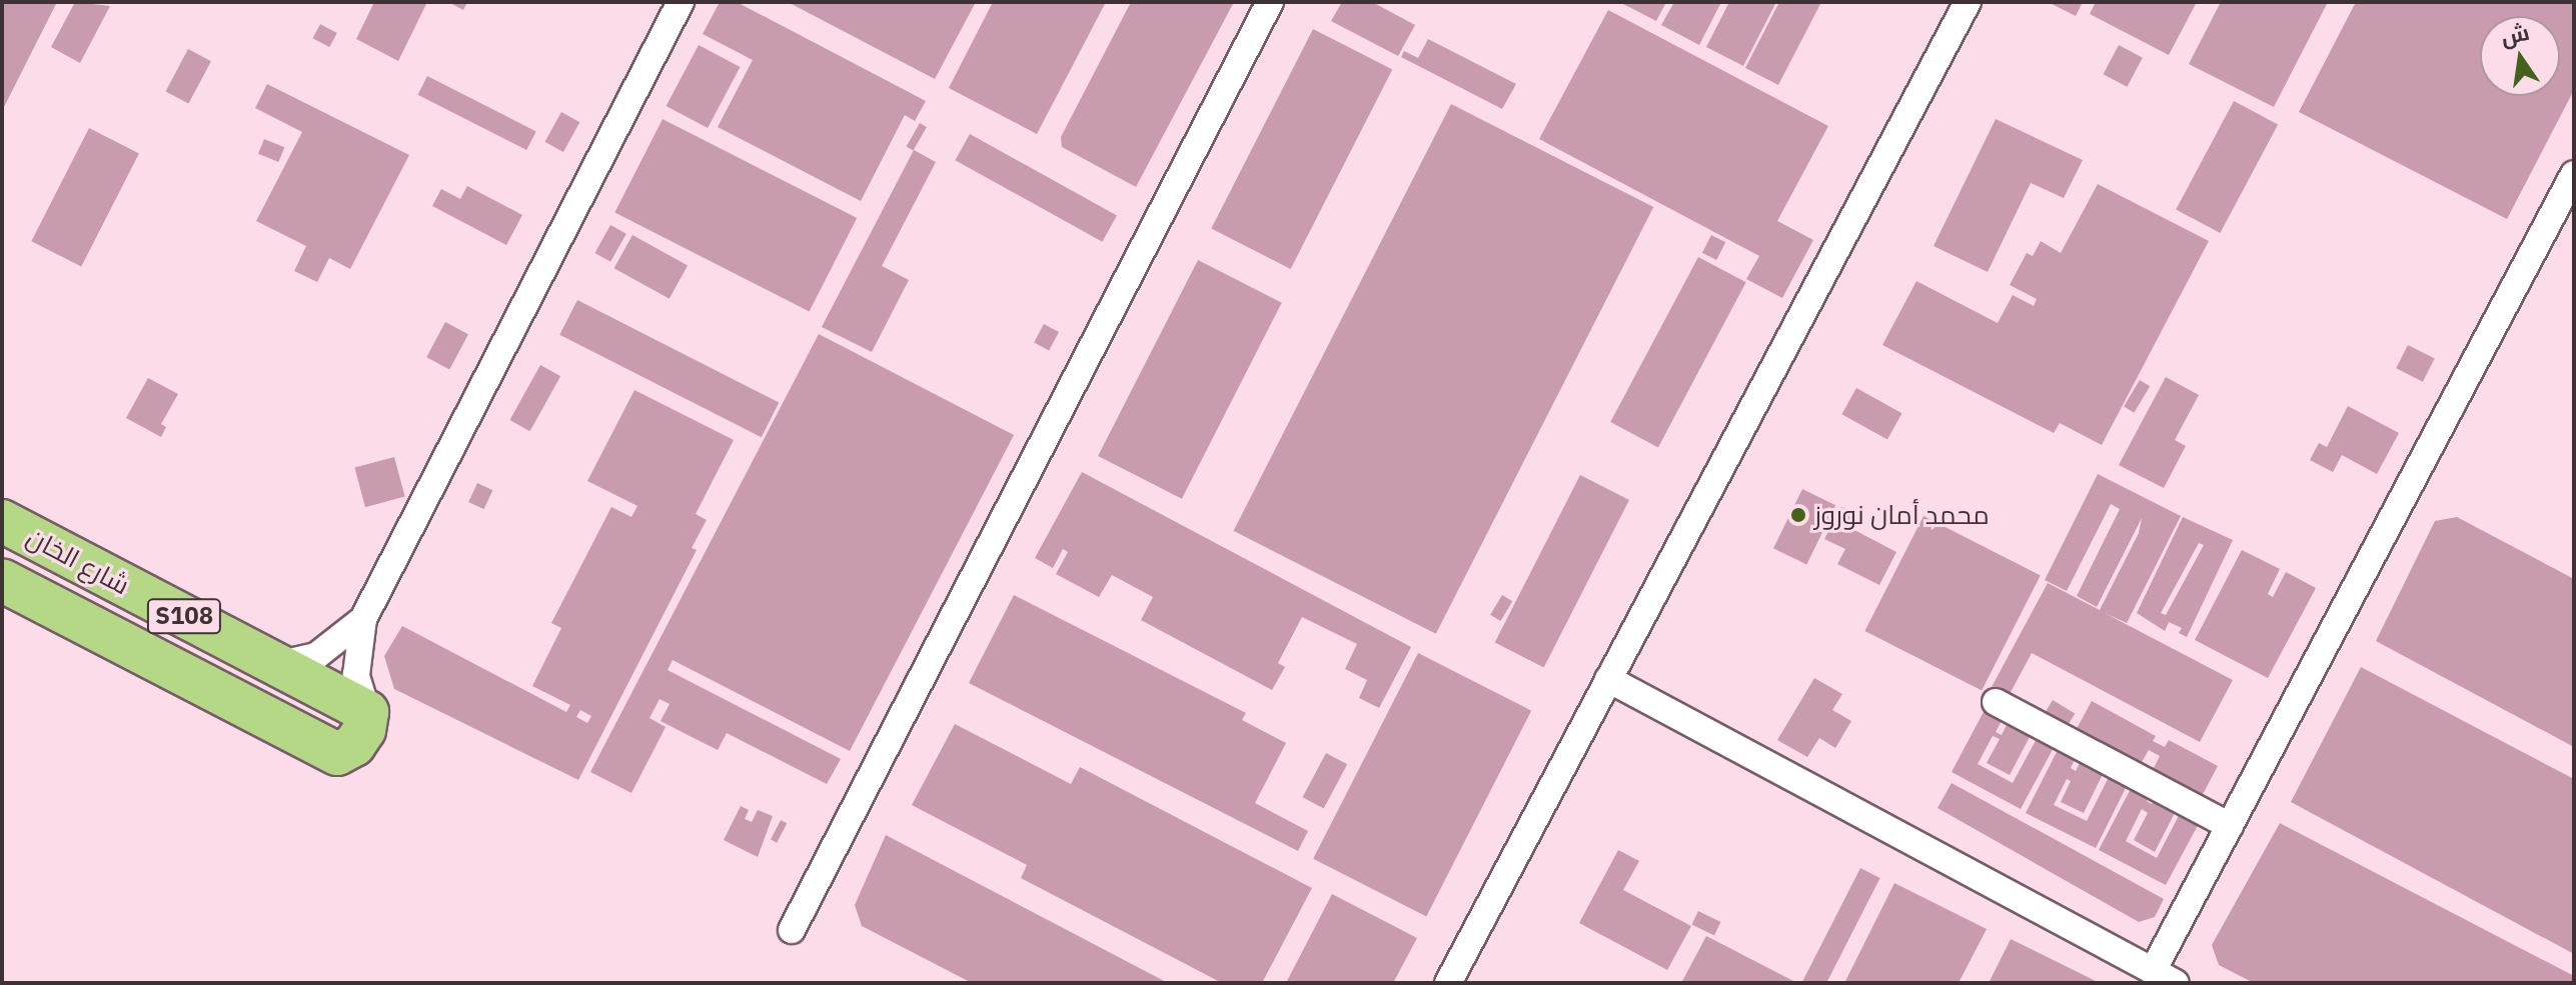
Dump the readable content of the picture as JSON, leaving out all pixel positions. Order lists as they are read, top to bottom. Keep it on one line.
{"streets":{"main road":["شارع الخان","S108"]},"places":["محمد أمان نوروز"],"north":"top"}
